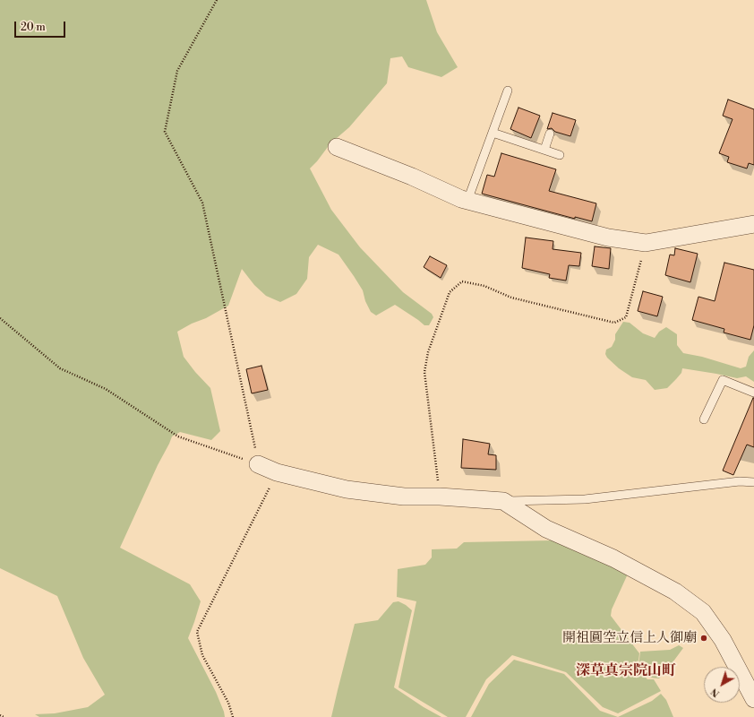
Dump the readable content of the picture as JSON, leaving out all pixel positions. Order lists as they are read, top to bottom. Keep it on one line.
{"districts":["深草真宗院山町"],"places":["開祖圓空立信上人御廟"],"scale_bar":"20 m","north":"bottom left"}
